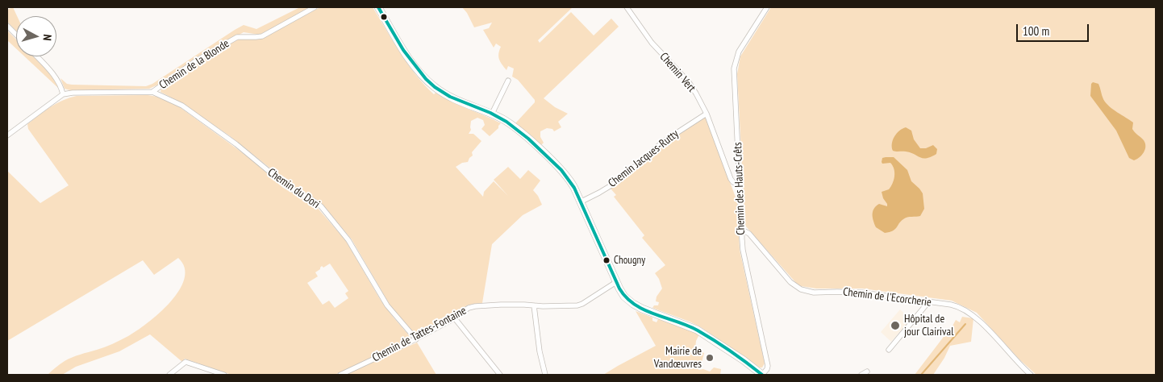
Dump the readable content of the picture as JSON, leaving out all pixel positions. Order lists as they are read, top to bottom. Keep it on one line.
{"streets":{"street":["Chemin de la Blonde","Chemin Vert","Chemin Jacques-Rutty","Chemin du Dori","Chemin des Hauts-Crêts","Chemin de l'Ecorcherie","Chemin de Tattes-Fontaine"]},"crossings":[["Chemin de la Blonde","Chemin du Dori"],["Chemin Vert","Chemin Jacques-Rutty"],["Chemin Vert","Chemin des Hauts-Crêts"],["Chemin du Dori","Chemin de Tattes-Fontaine"],["Chemin des Hauts-Crêts","Chemin de l'Ecorcherie"]],"places":["Chougny","Hôpital de jour Clairival","Mairie de Vandœuvres"],"scale_bar":"100 m","north":"right"}
